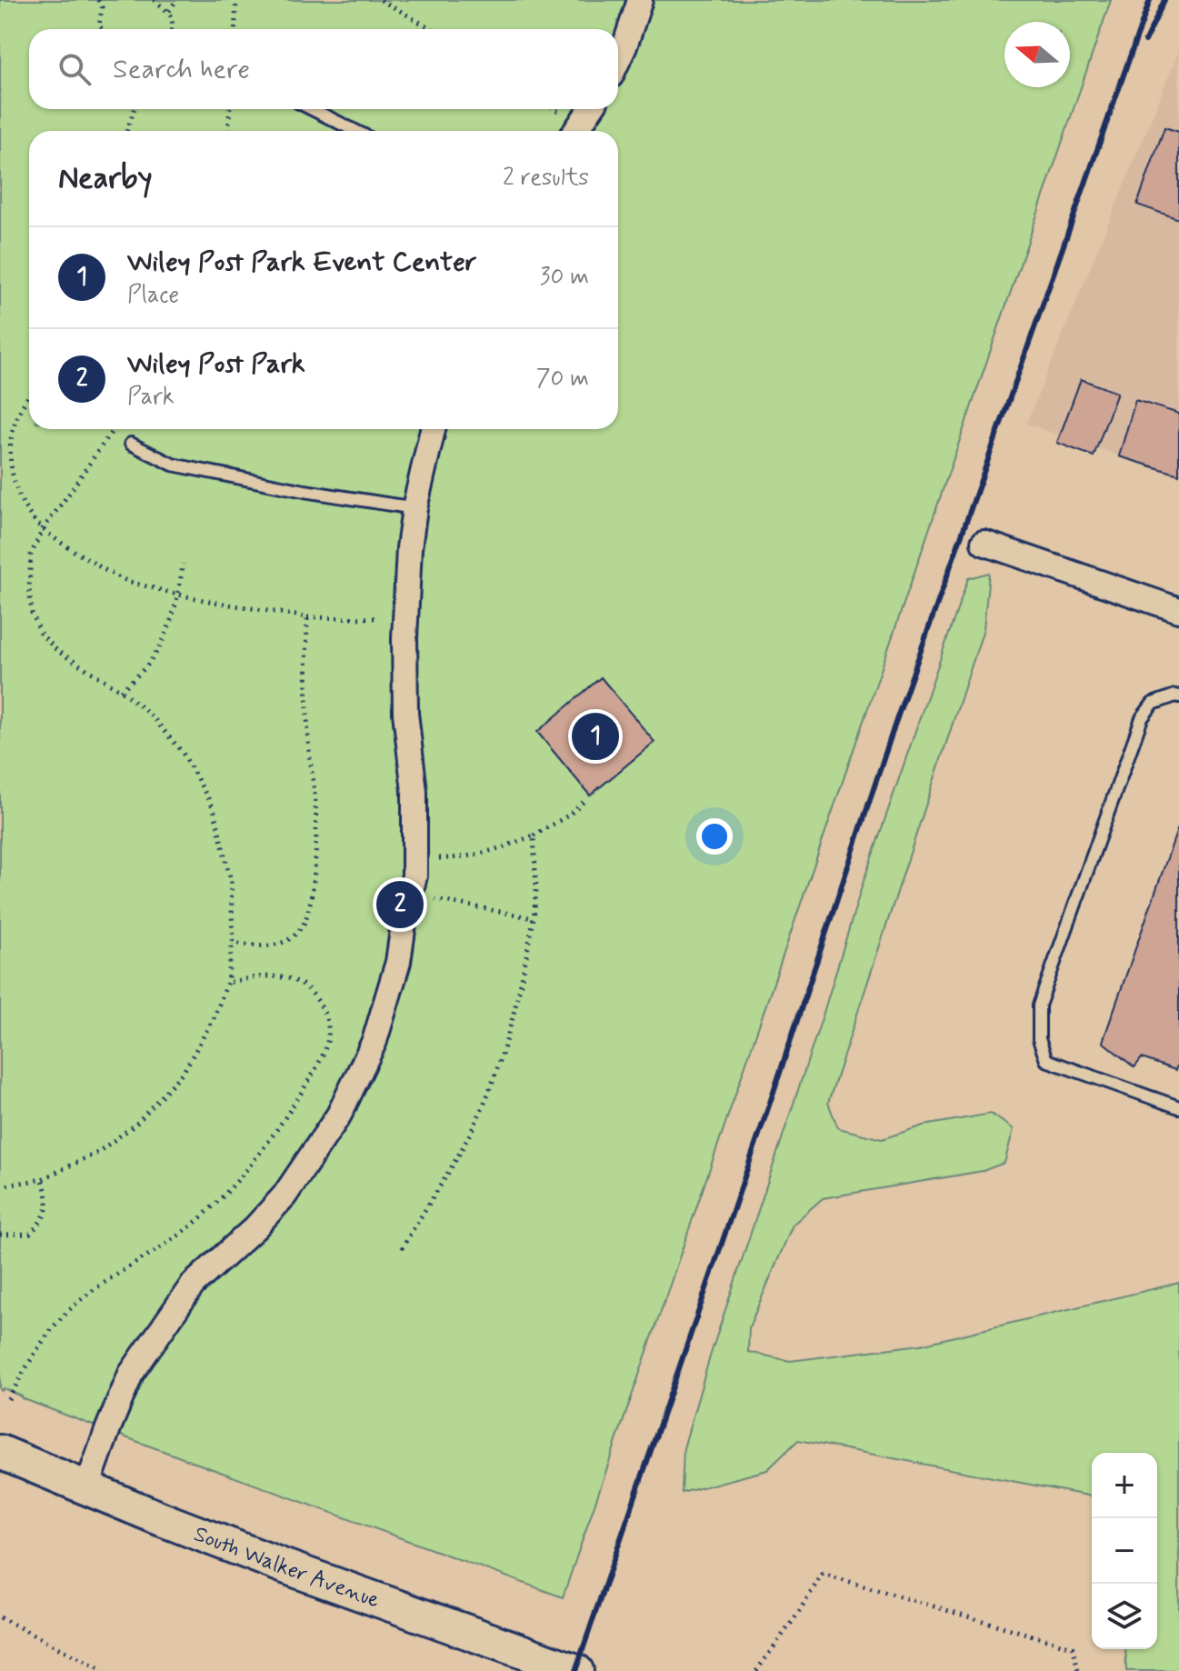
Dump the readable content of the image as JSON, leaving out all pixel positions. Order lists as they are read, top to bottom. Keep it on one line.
{"streets":{"main road":["South Walker Avenue"]},"north":"left","page":{"search":"Search here","heading":["Nearby","2 results"],"list":[{"mark":"1","name":"Wiley Post Park Event Center","note":"Place","value":"30 m"},{"mark":"2","name":"Wiley Post Park","note":"Park","value":"70 m"}],"pins":["1","2"],"map_buttons":["+","−"]}}
